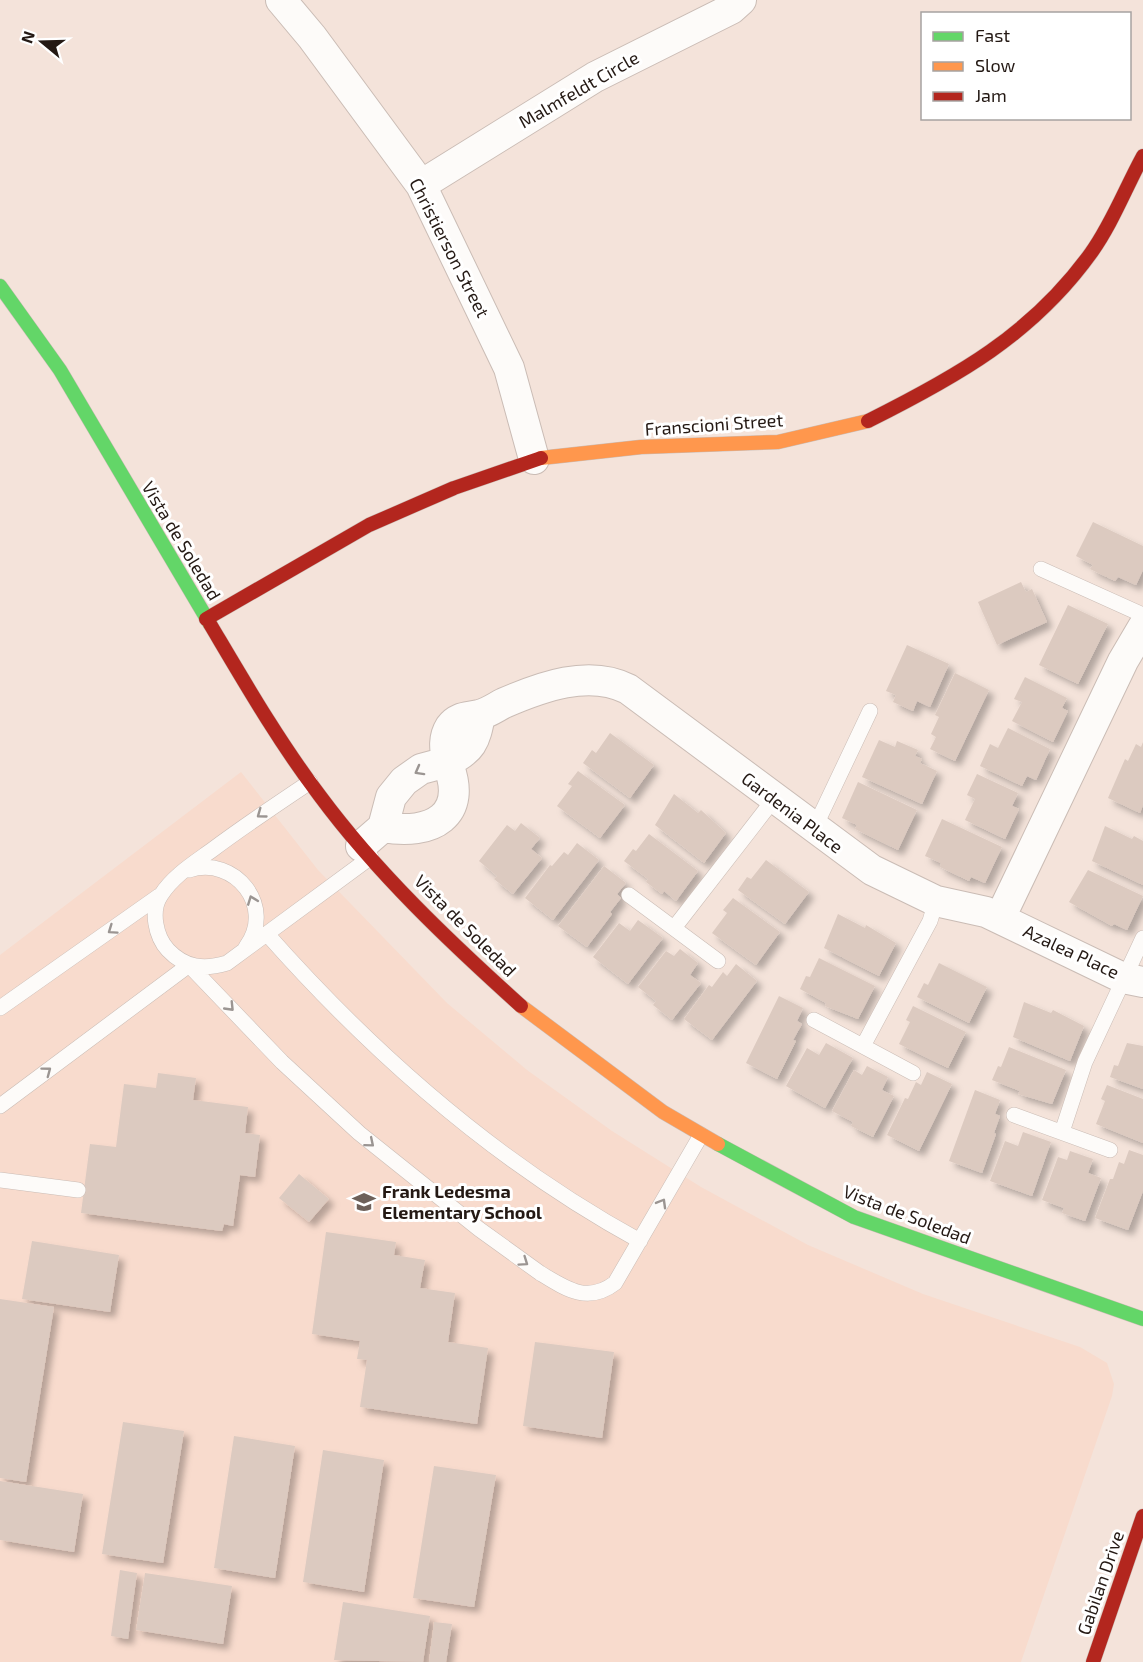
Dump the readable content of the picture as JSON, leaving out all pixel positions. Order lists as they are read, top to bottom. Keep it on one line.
{"streets":{"street":["Malmfeldt Circle","Christierson Street","Franscioni Street","Vista de Soledad","Gardenia Place","Azalea Place","Gabilan Drive"]},"crossings":[["Malmfeldt Circle","Christierson Street"],["Christierson Street","Franscioni Street"],["Franscioni Street","Vista de Soledad"],["Gardenia Place","Azalea Place"]],"places":{"school or university":["Frank Ledesma Elementary School"]},"legend":["Fast","Slow","Jam"],"north":"left"}
